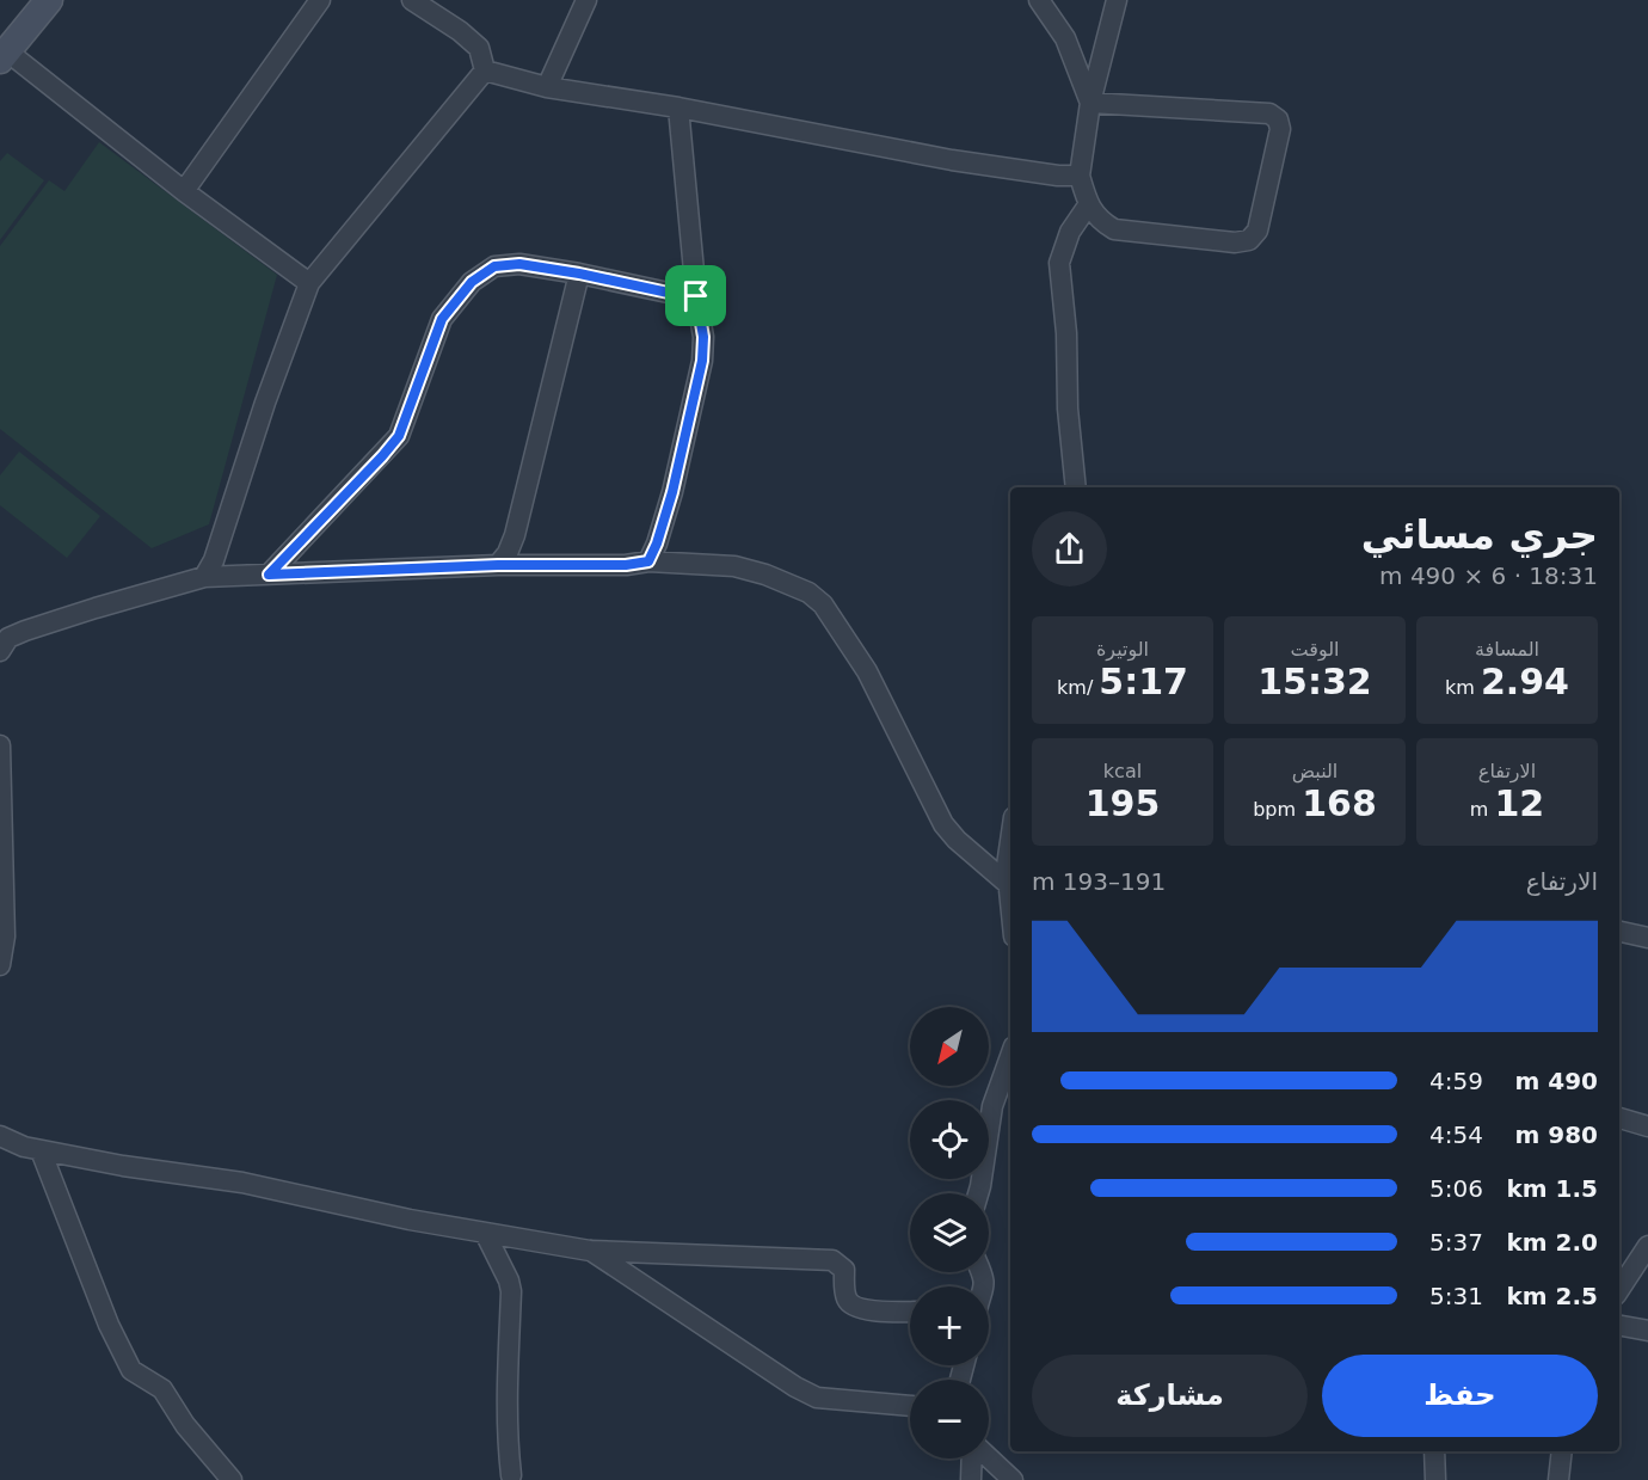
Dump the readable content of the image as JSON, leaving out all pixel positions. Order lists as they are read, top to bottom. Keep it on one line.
{"north":"bottom left","page":{"heading":["جري مسائي","18:31 · 6 × 490 m"],"stats":[["المسافة","2.94 km"],["الوقت","15:32"],["الوتيرة","5:17 /km"],["الارتفاع","12 m"],["النبض","168 bpm"],["kcal","195"]],"chart":["الارتفاع","191–193 m"],"map_buttons":["+","−"],"list":[{"name":"490 m","note":"4:59"},{"name":"980 m","note":"4:54"},{"name":"1.5 km","note":"5:06"},{"name":"2.0 km","note":"5:37"},{"name":"2.5 km","note":"5:31"}],"buttons":["حفظ","مشاركة"]}}
